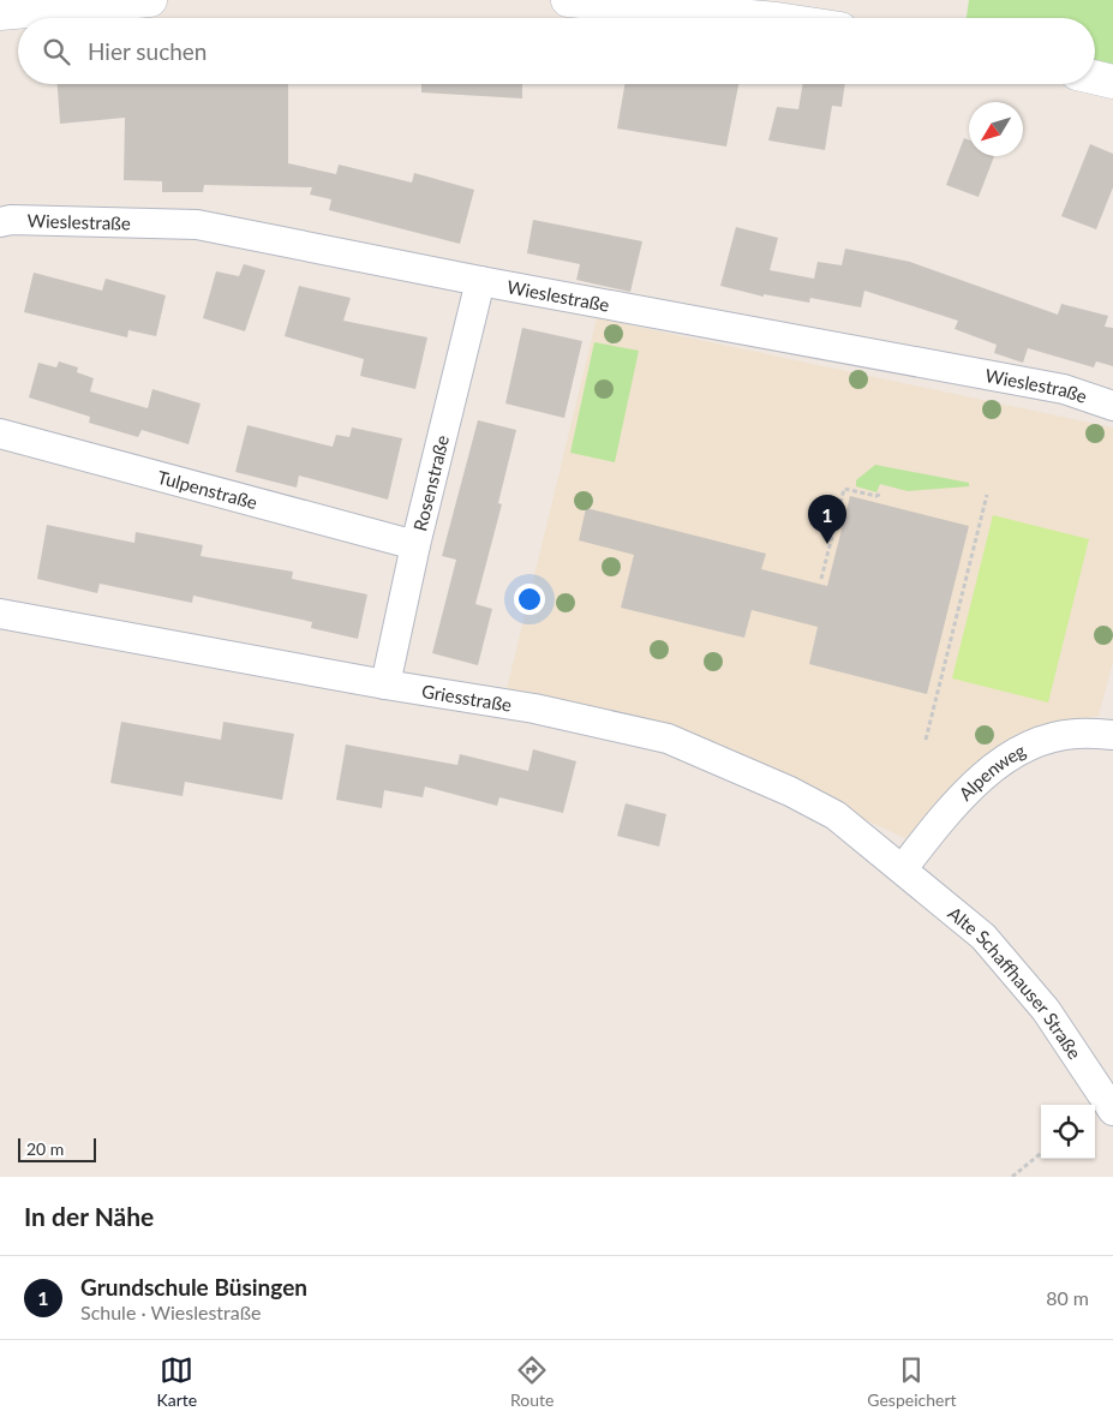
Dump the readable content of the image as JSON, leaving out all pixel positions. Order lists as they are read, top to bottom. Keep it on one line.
{"streets":{"street":["Wieslestraße","Rosenstraße","Tulpenstraße","Griesstraße","Alpenweg","Alte Schaffhauser Straße"]},"crossings":[["Wieslestraße","Rosenstraße"],["Rosenstraße","Tulpenstraße"],["Rosenstraße","Griesstraße"],["Griesstraße","Alpenweg"],["Griesstraße","Alte Schaffhauser Straße"],["Alpenweg","Alte Schaffhauser Straße"]],"scale_bar":"20 m","north":"bottom left","page":{"search":"Hier suchen","pins":"1","scale":"20 m","heading":"In der Nähe","list":[{"mark":"1","name":"Grundschule Büsingen","note":"Schule · Wieslestraße","value":"80 m"}],"nav":["Karte","Route","Gespeichert"]}}
